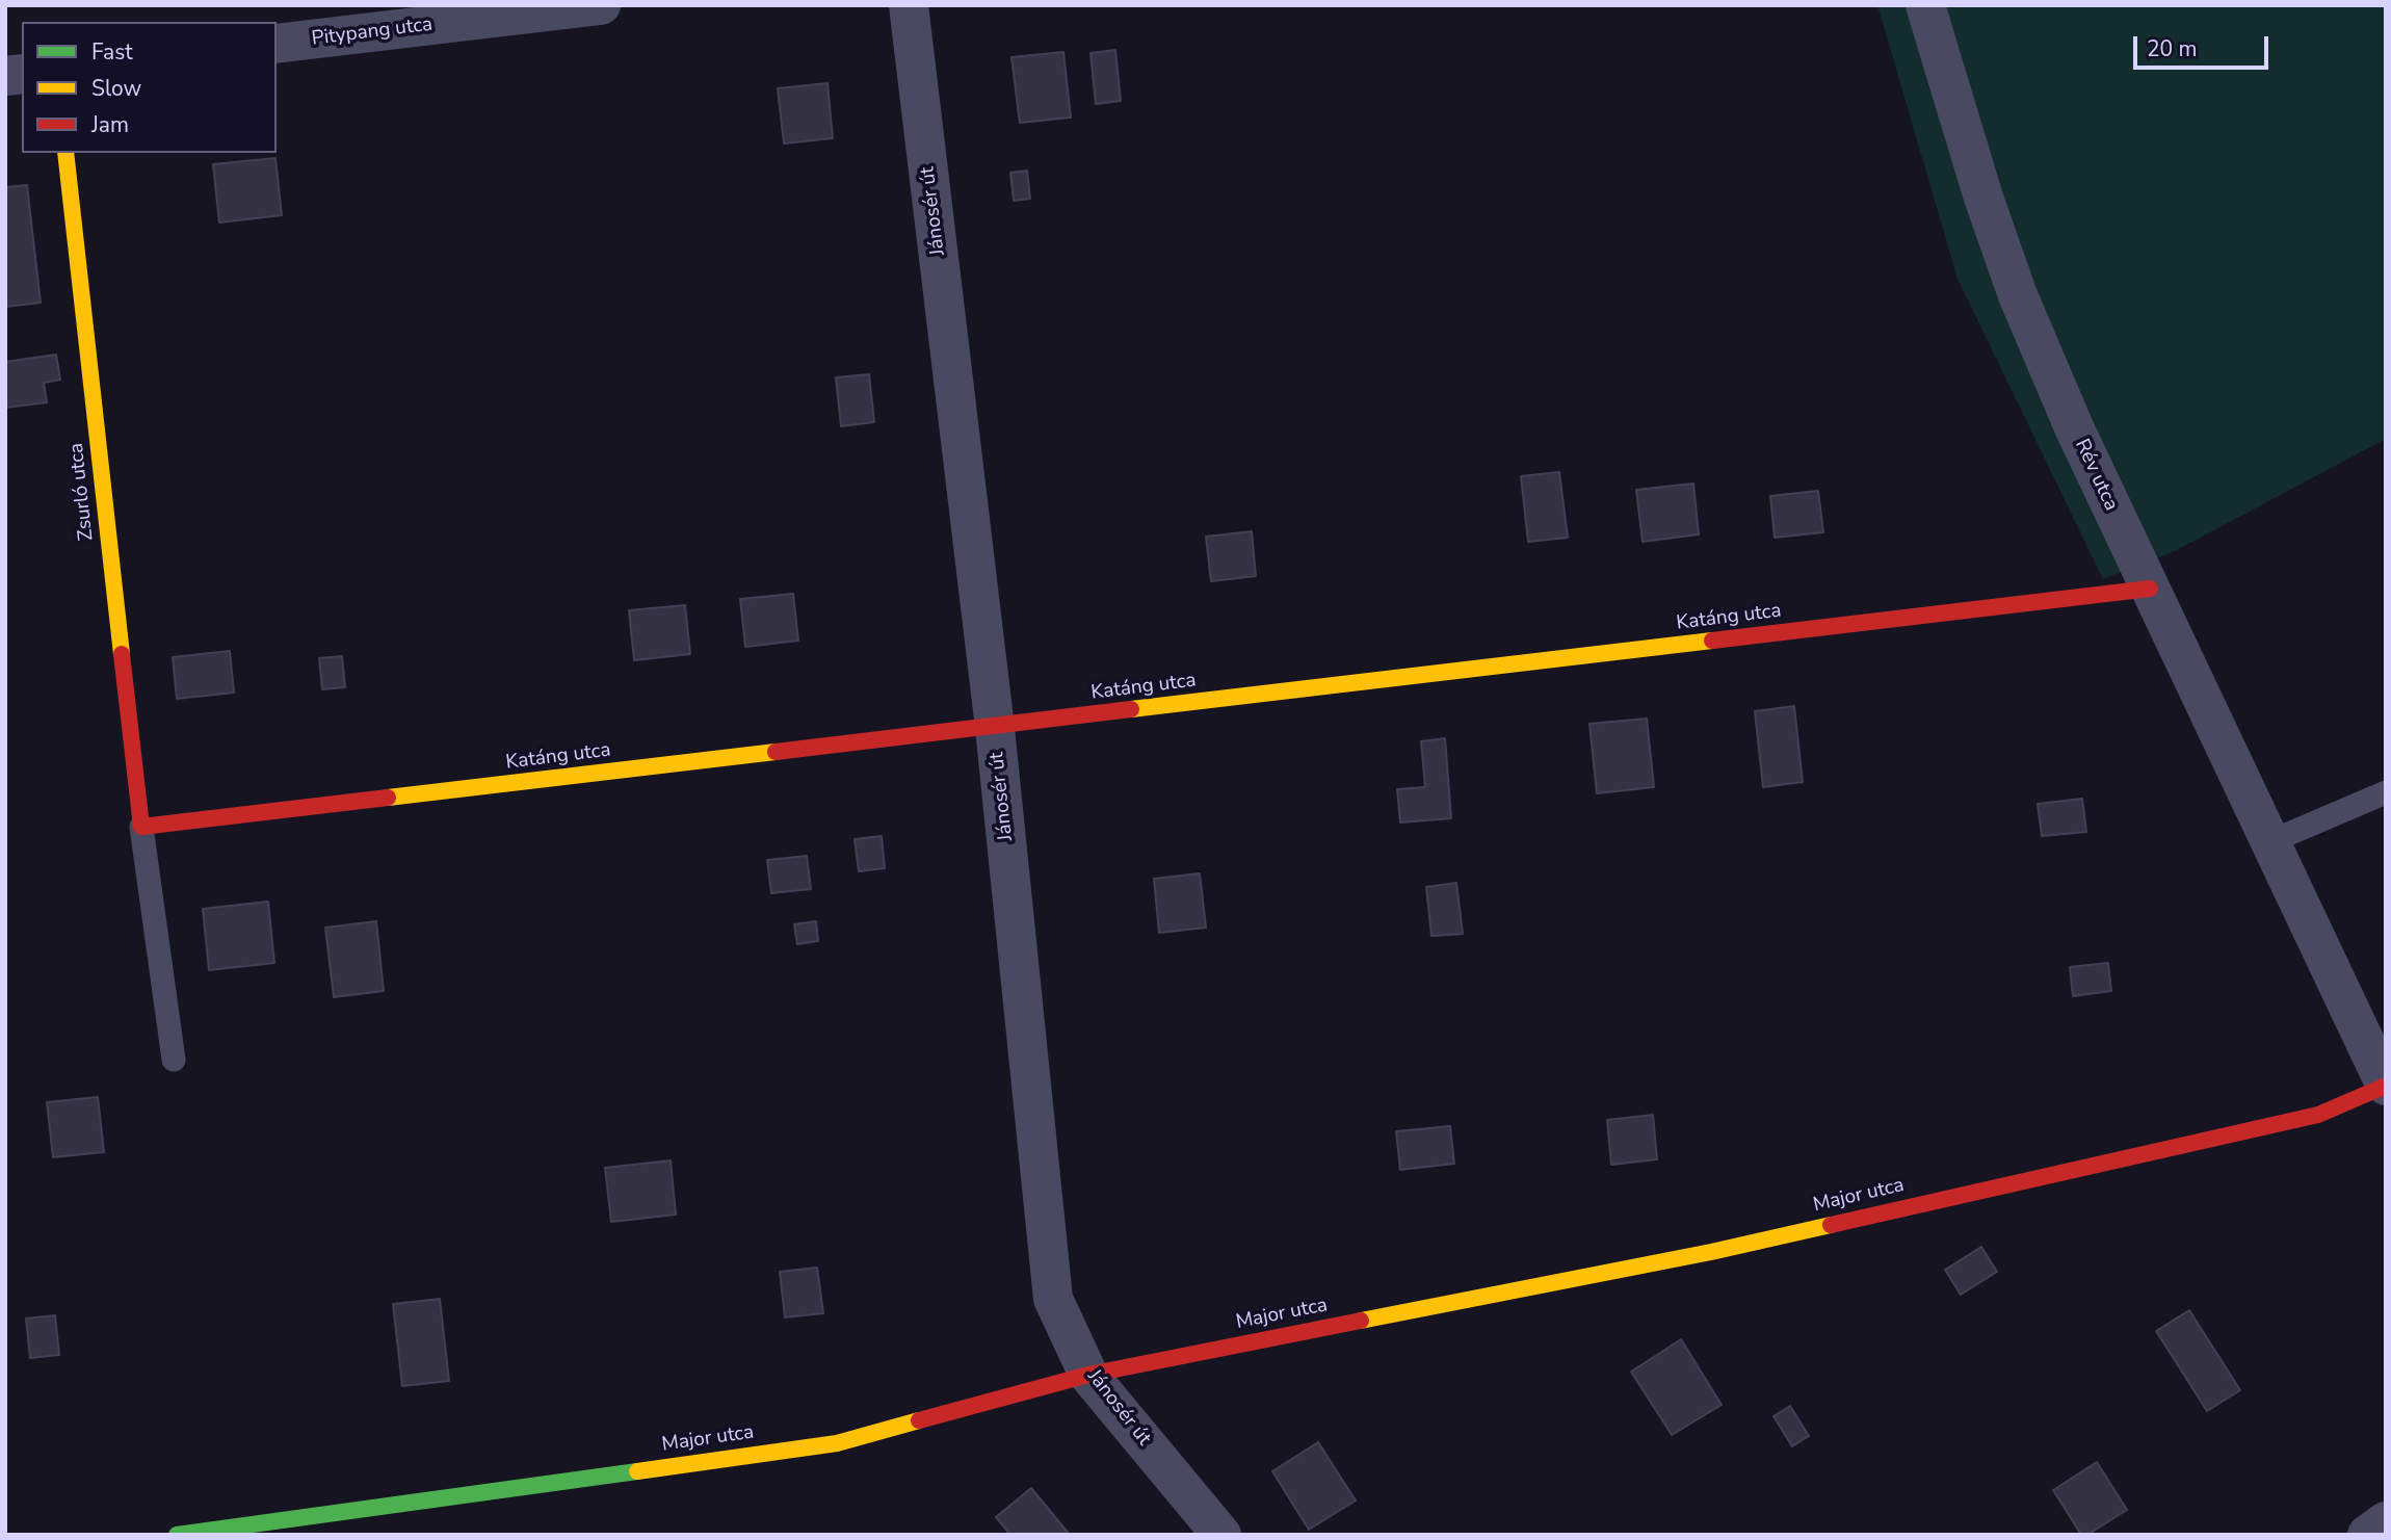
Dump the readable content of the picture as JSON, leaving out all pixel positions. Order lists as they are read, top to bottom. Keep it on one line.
{"streets":{"street":["Pitypang utca","Jánosér út","Rév utca","Zsurló utca","Katáng utca","Major utca"]},"crossings":[["Jánosér út","Katáng utca"],["Jánosér út","Major utca"],["Rév utca","Katáng utca"],["Rév utca","Major utca"],["Zsurló utca","Katáng utca"]],"legend":["Fast","Slow","Jam"],"scale_bar":"20 m"}
